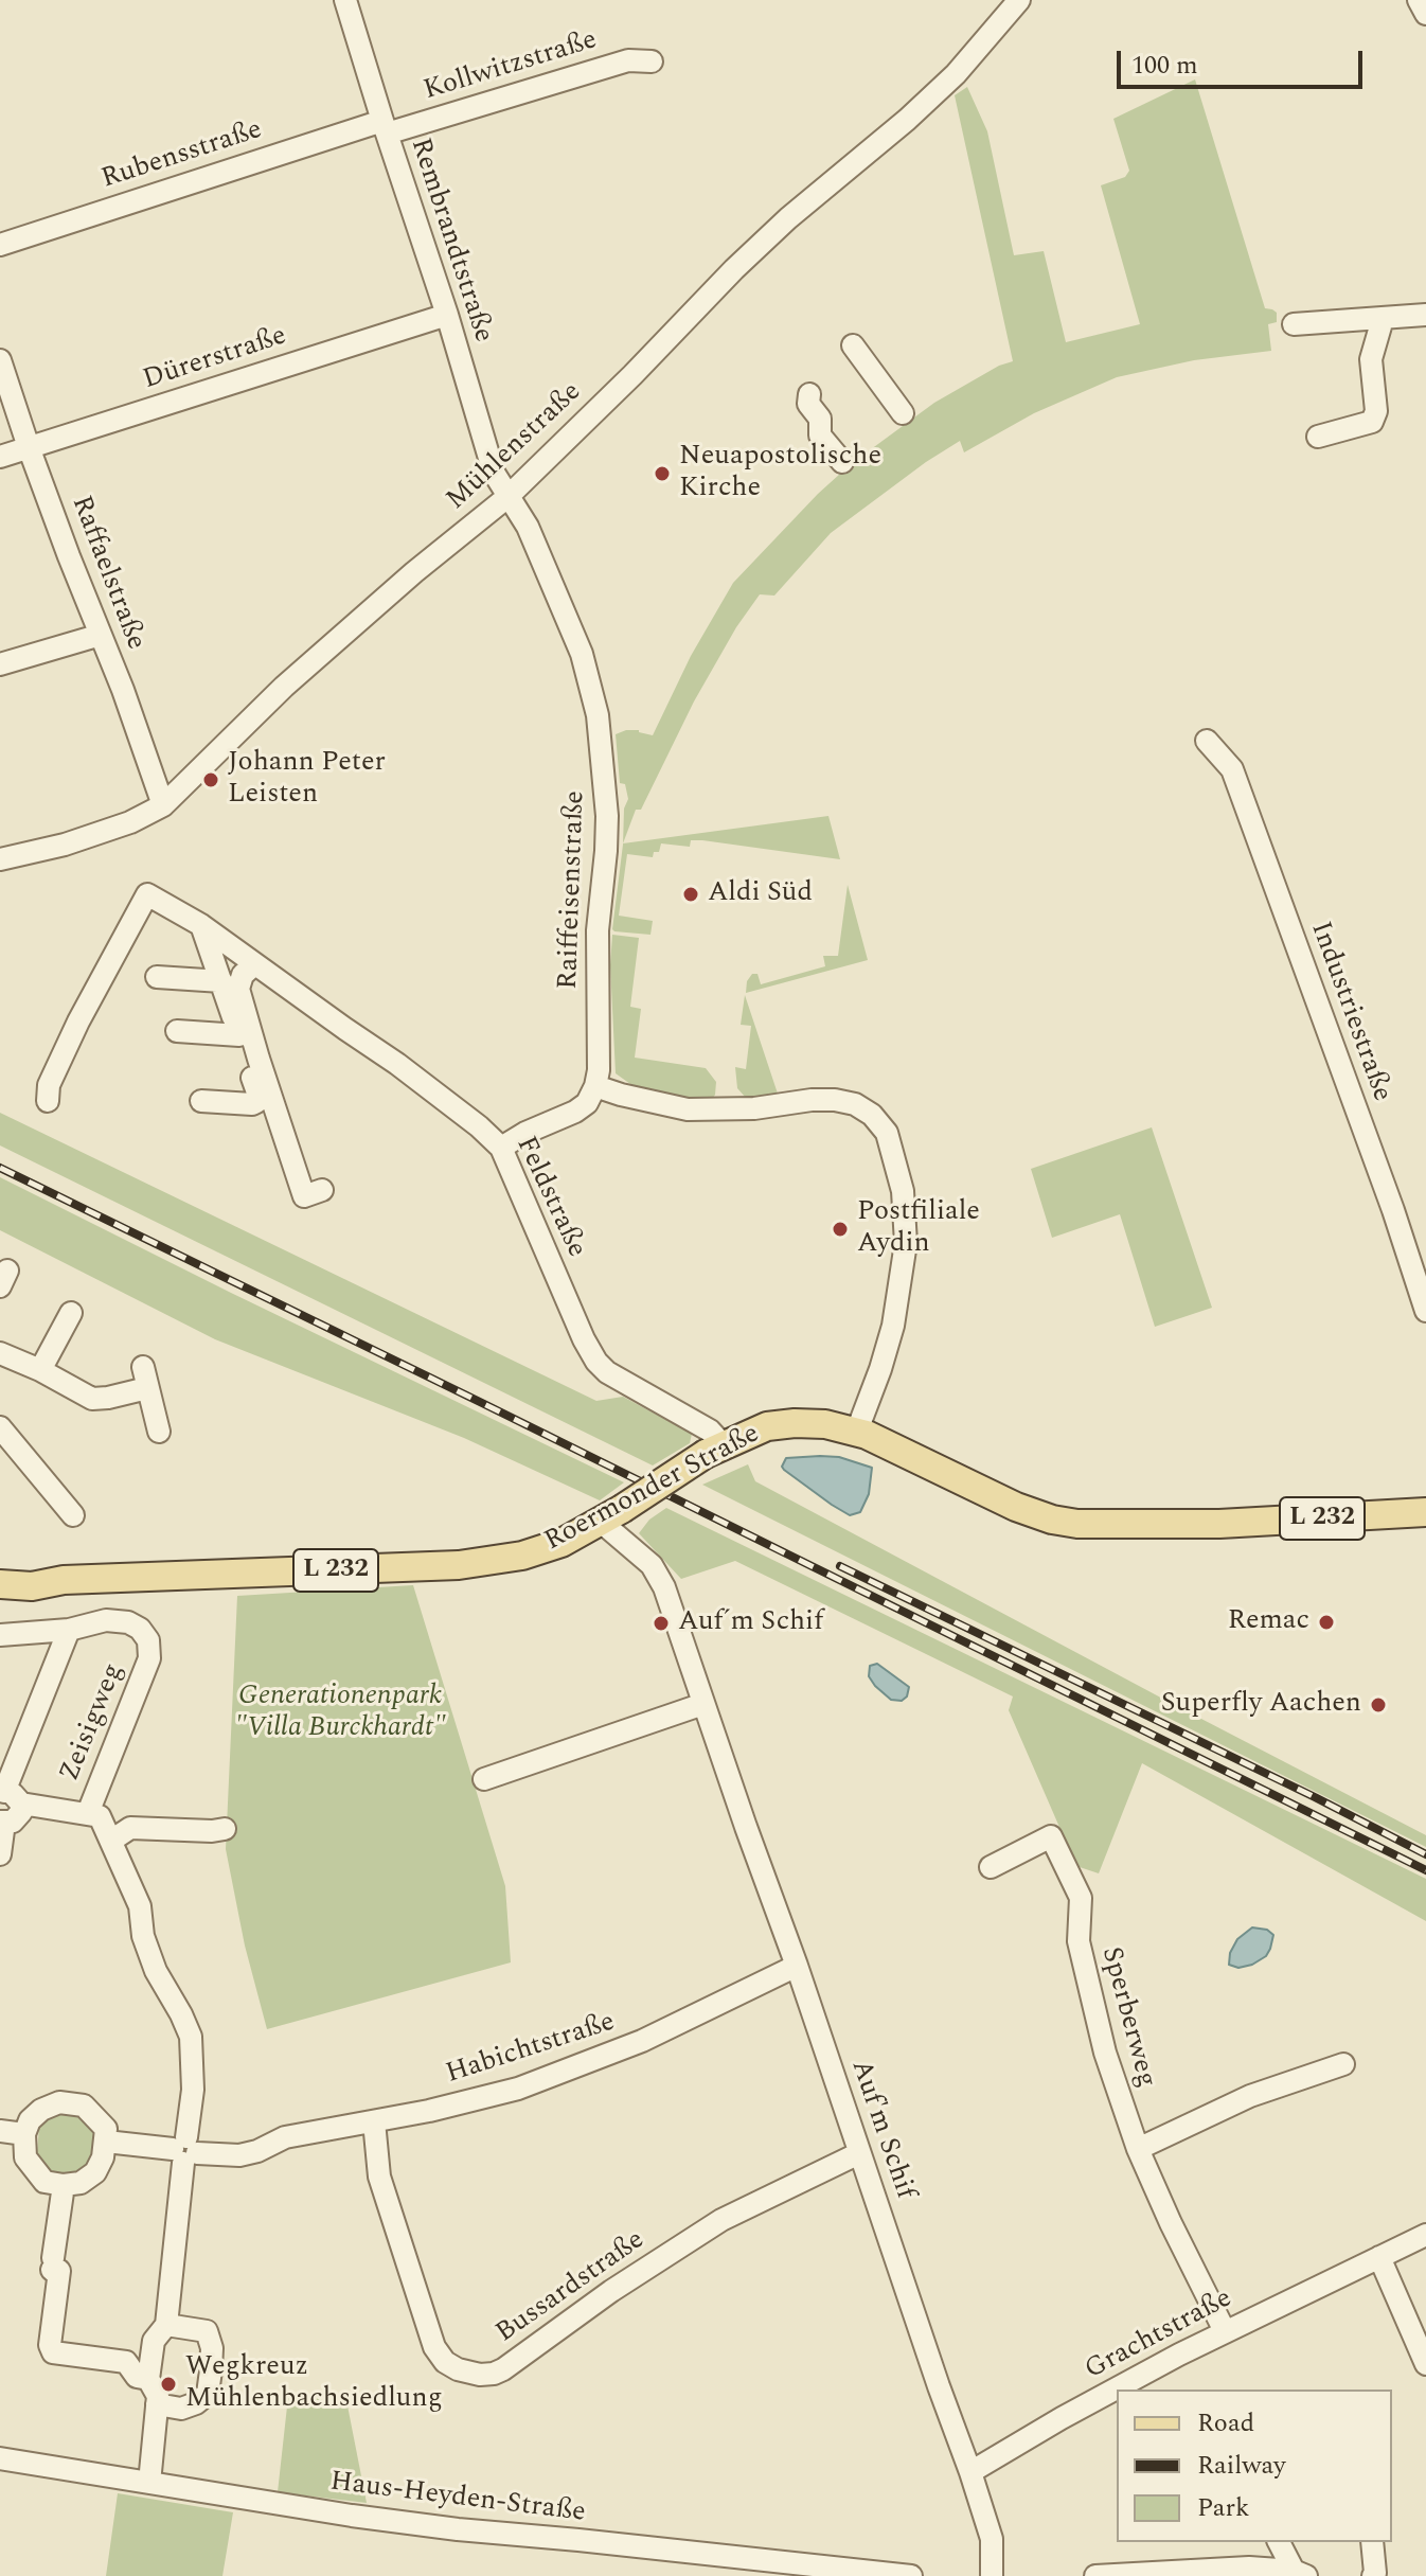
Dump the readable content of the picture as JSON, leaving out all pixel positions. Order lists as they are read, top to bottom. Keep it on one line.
{"streets":{"main road":["Roermonder Straße","L 232"],"street":["Kollwitzstraße","Rubensstraße","Rembrandtstraße","Dürerstraße","Mühlenstraße","Raffaelstraße","Raiffeisenstraße","Industriestraße","Feldstraße","Zeisigweg","Sperberweg","Habichtstraße","Auf'm Schif","Bussardstraße","Grachtstraße","Haus-Heyden-Straße"]},"crossings":[["Kollwitzstraße","Rubensstraße"],["Kollwitzstraße","Rembrandtstraße"],["Rubensstraße","Rembrandtstraße"],["Rembrandtstraße","Dürerstraße"],["Rembrandtstraße","Mühlenstraße"],["Rembrandtstraße","Raiffeisenstraße"],["Dürerstraße","Raffaelstraße"],["Mühlenstraße","Raffaelstraße"],["Mühlenstraße","Raiffeisenstraße"],["Feldstraße","Roermonder Straße"],["Roermonder Straße","Auf'm Schif"],["Sperberweg","Grachtstraße"],["Habichtstraße","Auf'm Schif"],["Habichtstraße","Bussardstraße"],["Auf'm Schif","Bussardstraße"],["Auf'm Schif","Grachtstraße"]],"parks":["Generationenpark \"Villa Burckhardt\""],"places":["Neuapostolische Kirche","Johann Peter Leisten","Aldi Süd","Postfiliale Aydin","Remac","Auf´m Schif","Superfly Aachen","Wegkreuz Mühlenbachsiedlung"],"legend":["Road","Railway","Park"],"scale_bar":"100 m"}
